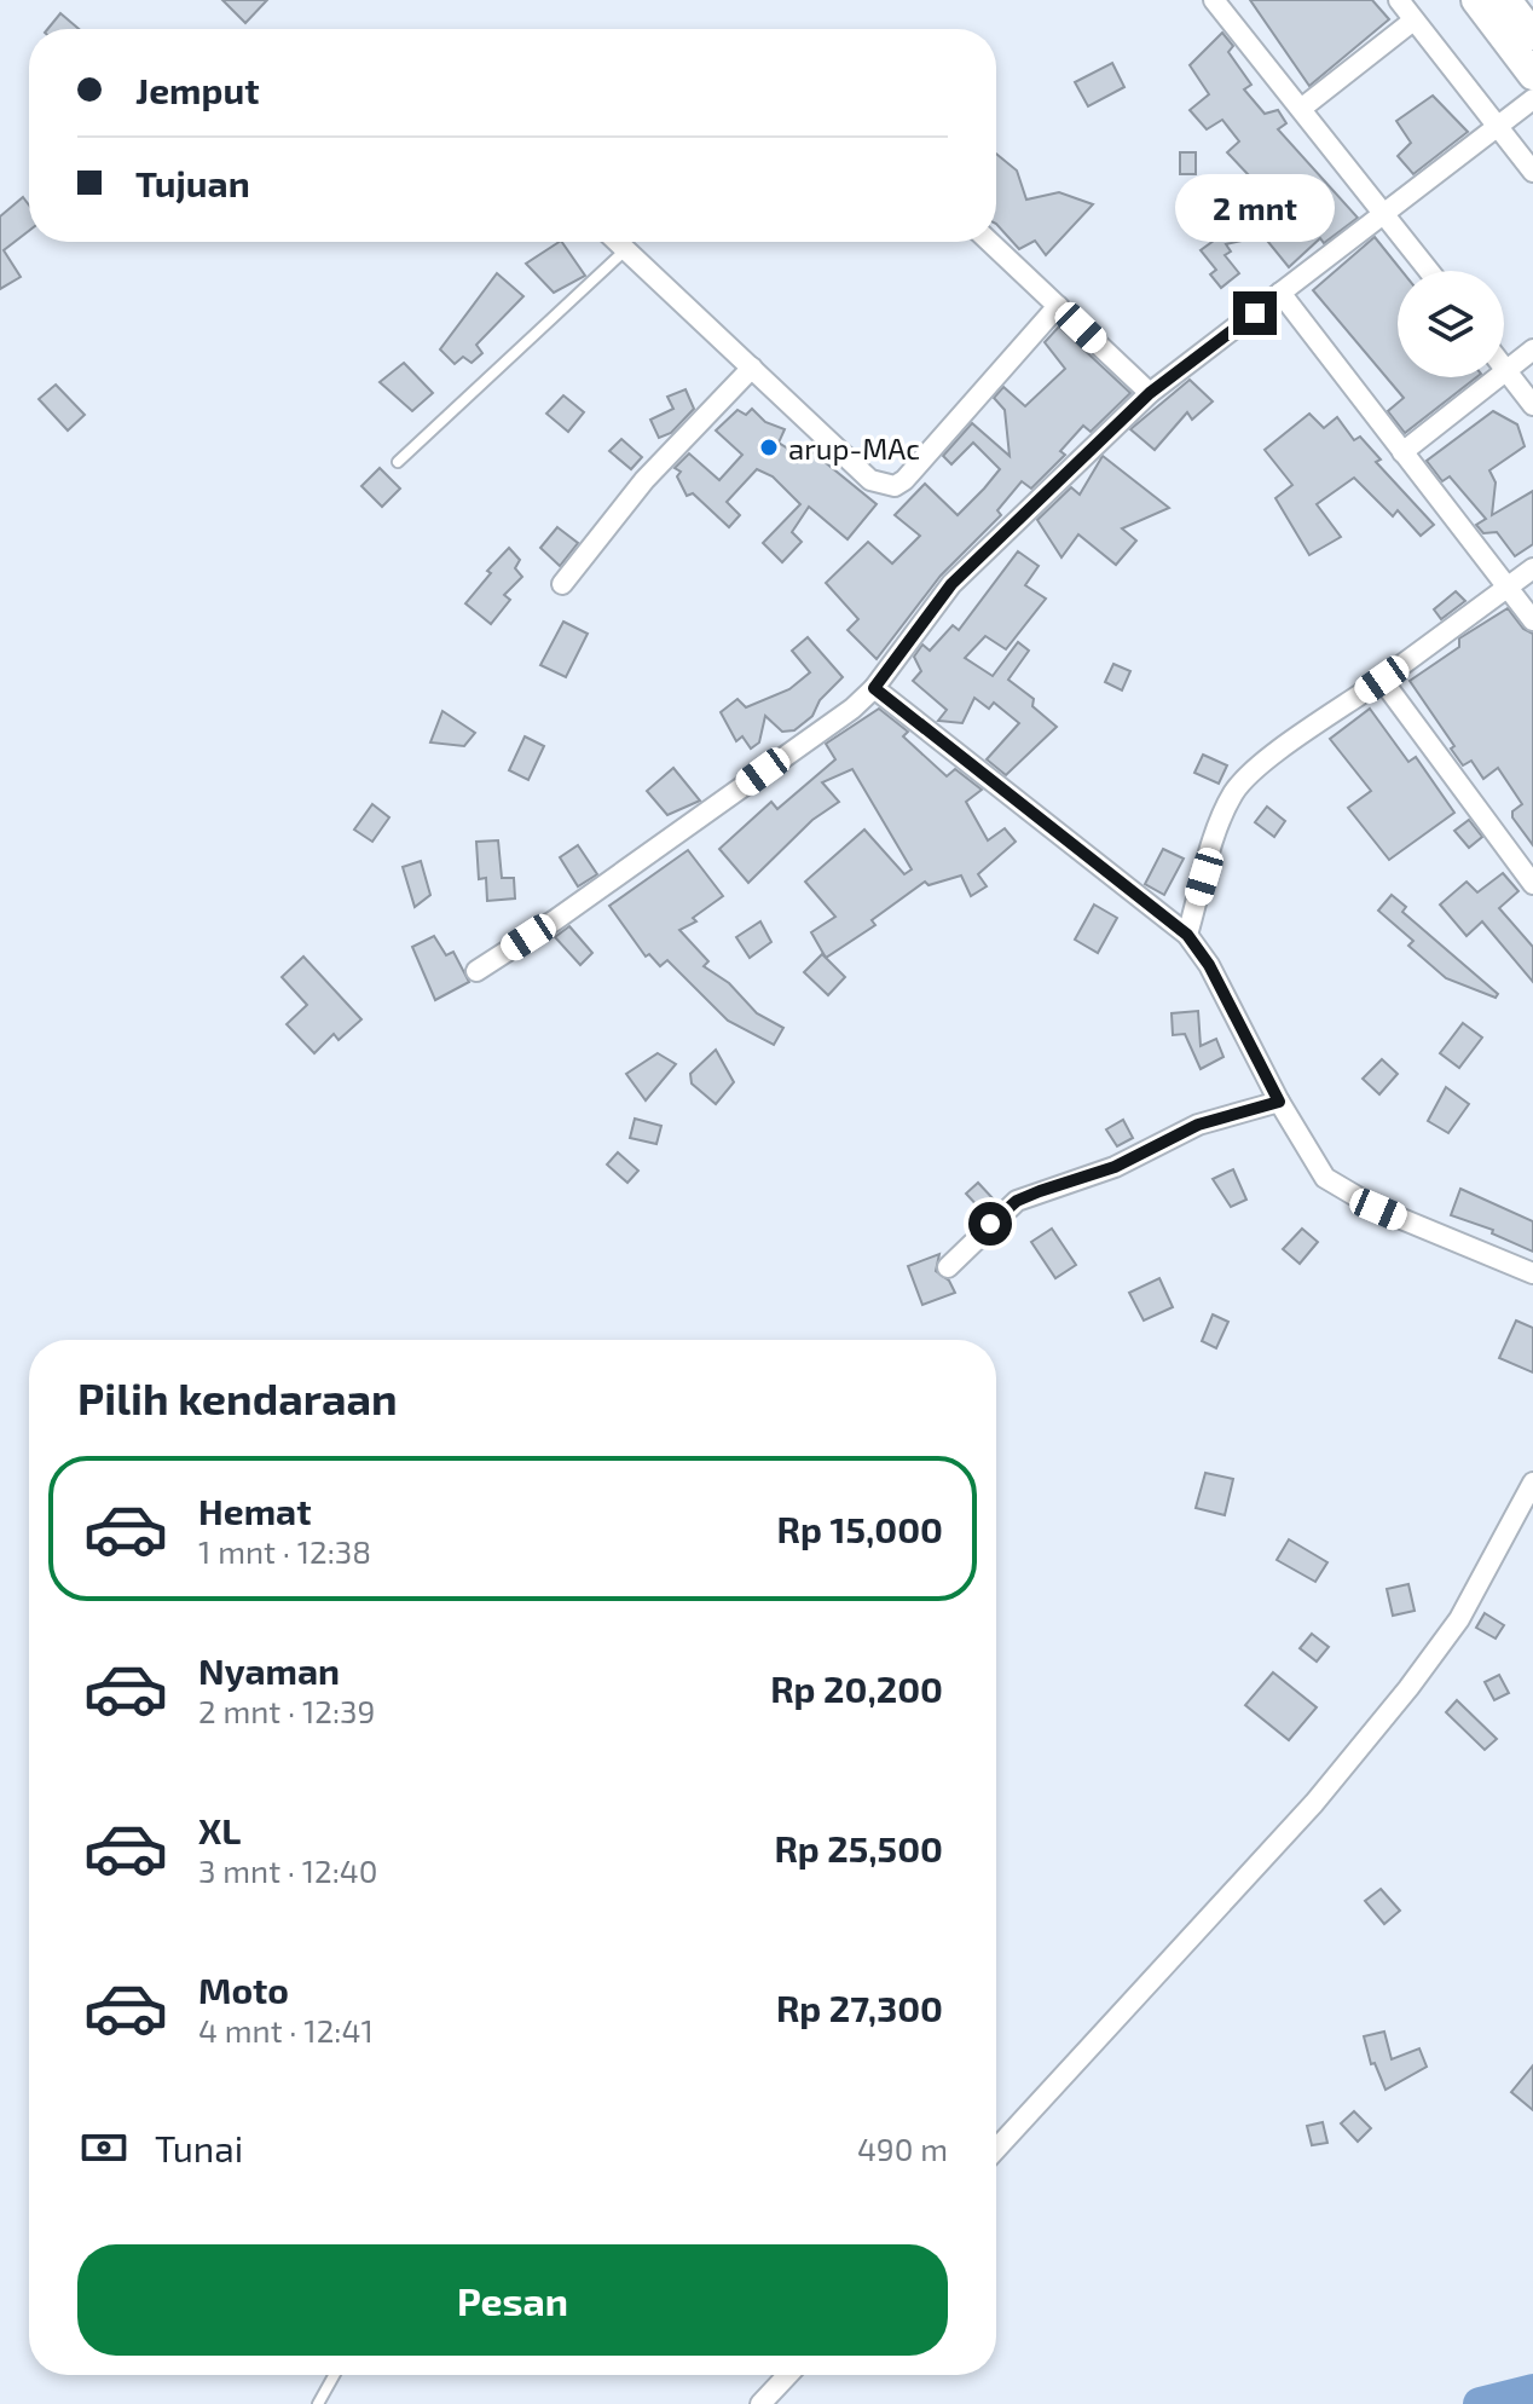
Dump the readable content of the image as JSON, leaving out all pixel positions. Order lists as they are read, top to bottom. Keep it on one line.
{"places":["arup-MAc"],"page":{"banner":["Jemput","Tujuan"],"bubble":"2 mnt","heading":"Pilih kendaraan","list":[{"name":"Hemat","note":"1 mnt · 12:38","value":"Rp 15,000"},{"name":"Nyaman","note":"2 mnt · 12:39","value":"Rp 20,200"},{"name":"XL","note":"3 mnt · 12:40","value":"Rp 25,500"},{"name":"Moto","note":"4 mnt · 12:41","value":"Rp 27,300"}],"pay":["Tunai","490 m"],"buttons":"Pesan"}}
